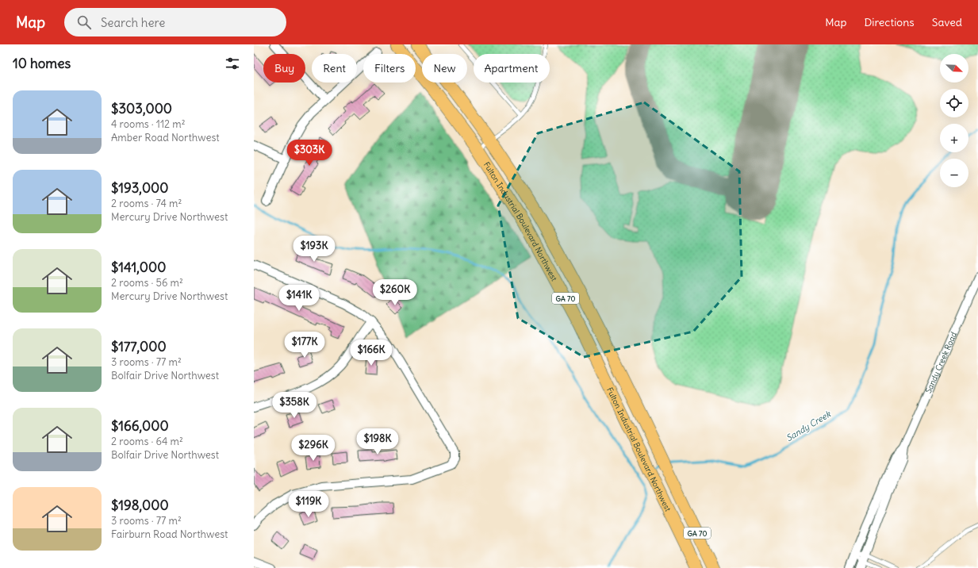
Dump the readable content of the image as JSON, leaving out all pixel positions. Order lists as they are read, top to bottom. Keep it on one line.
{"streets":{"main road":["Fulton Industrial Boulevard Northwest","GA 70"],"street":["Sandy Creek Road"]},"water":["Sandy Creek"],"north":"bottom right","page":{"header":"Map","search":"Search here","nav":["Map","Directions","Saved"],"heading":"10 homes","map_buttons":["+","−"],"chip":["Buy","Rent","Filters","New","Apartment"],"list":[{"name":"$303,000","note":"4 rooms · 112 m² · Amber Road Northwest"},{"name":"$193,000","note":"2 rooms · 74 m² · Mercury Drive Northwest"},{"name":"$141,000","note":"2 rooms · 56 m² · Mercury Drive Northwest"},{"name":"$177,000","note":"3 rooms · 77 m² · Bolfair Drive Northwest"},{"name":"$166,000","note":"2 rooms · 64 m² · Bolfair Drive Northwest"},{"name":"$198,000","note":"3 rooms · 77 m² · Fairburn Road Northwest"}],"price":["$303K","$193K","$260K","$141K","$177K","$166K","$358K","$198K","$296K","$119K"]}}
